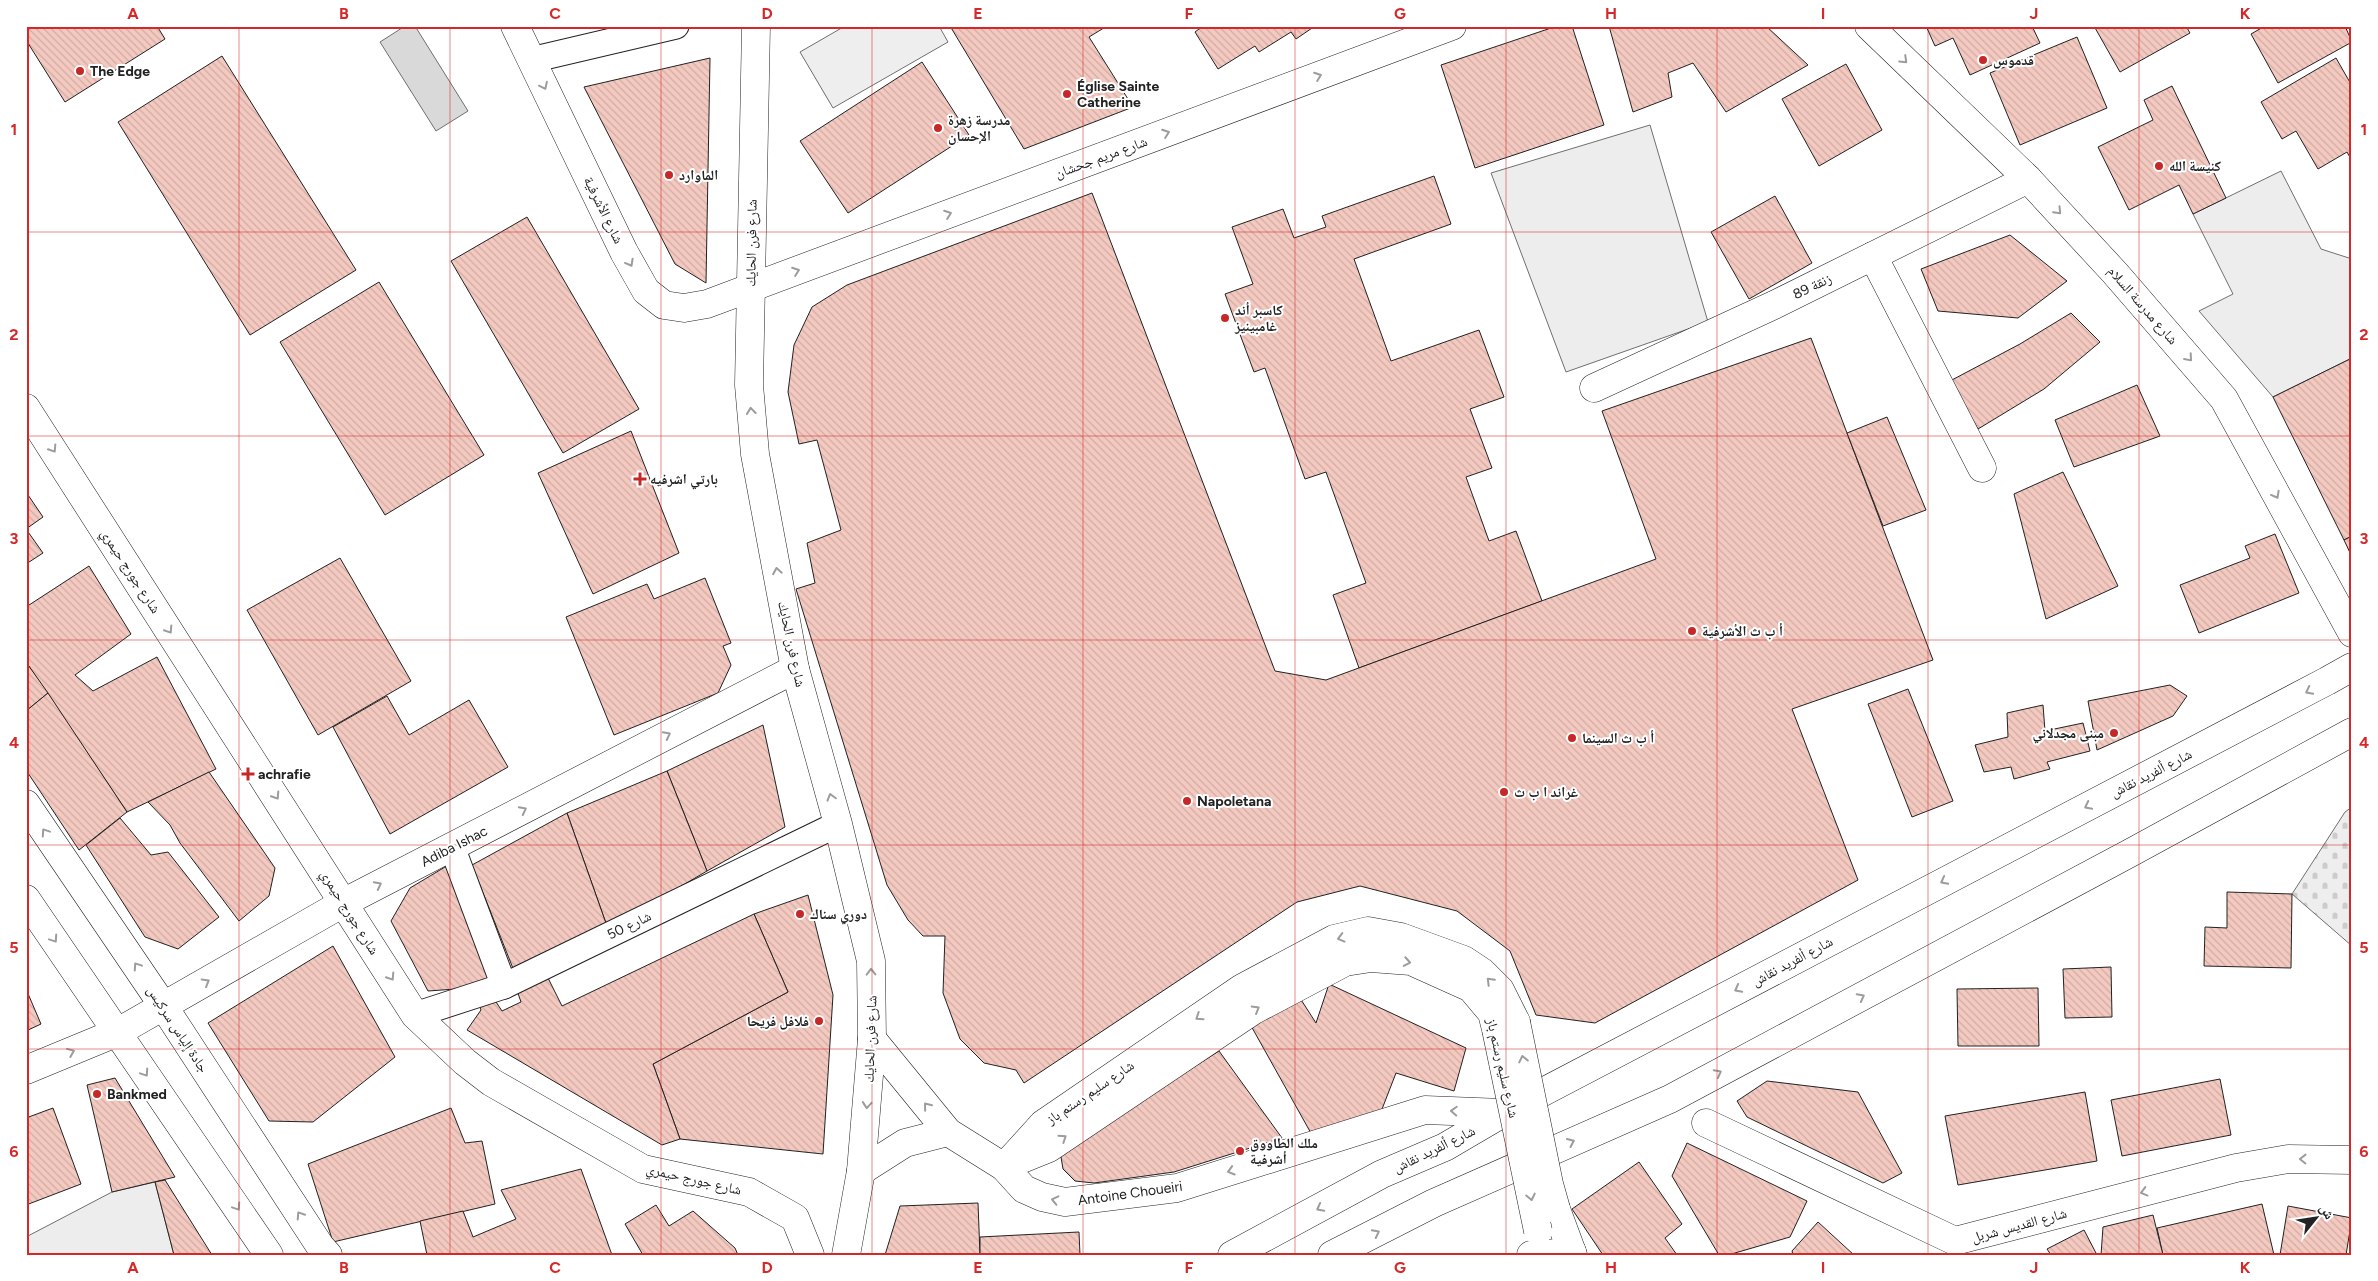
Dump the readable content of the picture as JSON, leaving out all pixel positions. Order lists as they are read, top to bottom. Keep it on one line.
{"streets":{"main road":["شارع مريم جحشان","شارع الأشرفية","شارع فرن الحايك","زنقة 89","شارع مدرسة السلام","شارع جورج حيمري","شارع ألفريد نقاش","Adiba Ishac","جادة إلياس سركيس","شارع سليم رستم باز","Antoine Choueiri","شارع القديس شربل"],"street":["شارع 50"]},"crossings":[["شارع مريم جحشان","شارع الأشرفية"],["شارع مريم جحشان","شارع فرن الحايك"],["شارع الأشرفية","شارع فرن الحايك"],["شارع فرن الحايك","Adiba Ishac"],["شارع فرن الحايك","شارع 50"],["شارع فرن الحايك","Antoine Choueiri"],["زنقة 89","شارع مدرسة السلام"],["شارع جورج حيمري","Adiba Ishac"],["شارع جورج حيمري","شارع 50"],["شارع ألفريد نقاش","Antoine Choueiri"],["Adiba Ishac","جادة إلياس سركيس"],["شارع سليم رستم باز","Antoine Choueiri"]],"one_way":["شارع مريم جحشان","شارع الأشرفية","شارع جورج حيمري","Adiba Ishac","Antoine Choueiri","شارع القديس شربل"],"places":{"other":["قدموس","The Edge","Église Sainte Catherine","مدرسة زهرة الإحسان","كنيسة الله","الماوارد","كاسبر أند غامبينيز","أ ب ث الأشرفية","مبنى مجدلاني","أ ب ث السينما","غراند ا ب ث","Napoletana","دوري سناك","فلافل فريحا","Bankmed","ملك الطاووق أشرفية"],"health":["بارتي اشرفيه","achrafie"]},"north":"top right","grid":{"columns":["A","B","C","D","E","F","G","H","I","J","K"],"rows":["1","2","3","4","5","6"]}}
